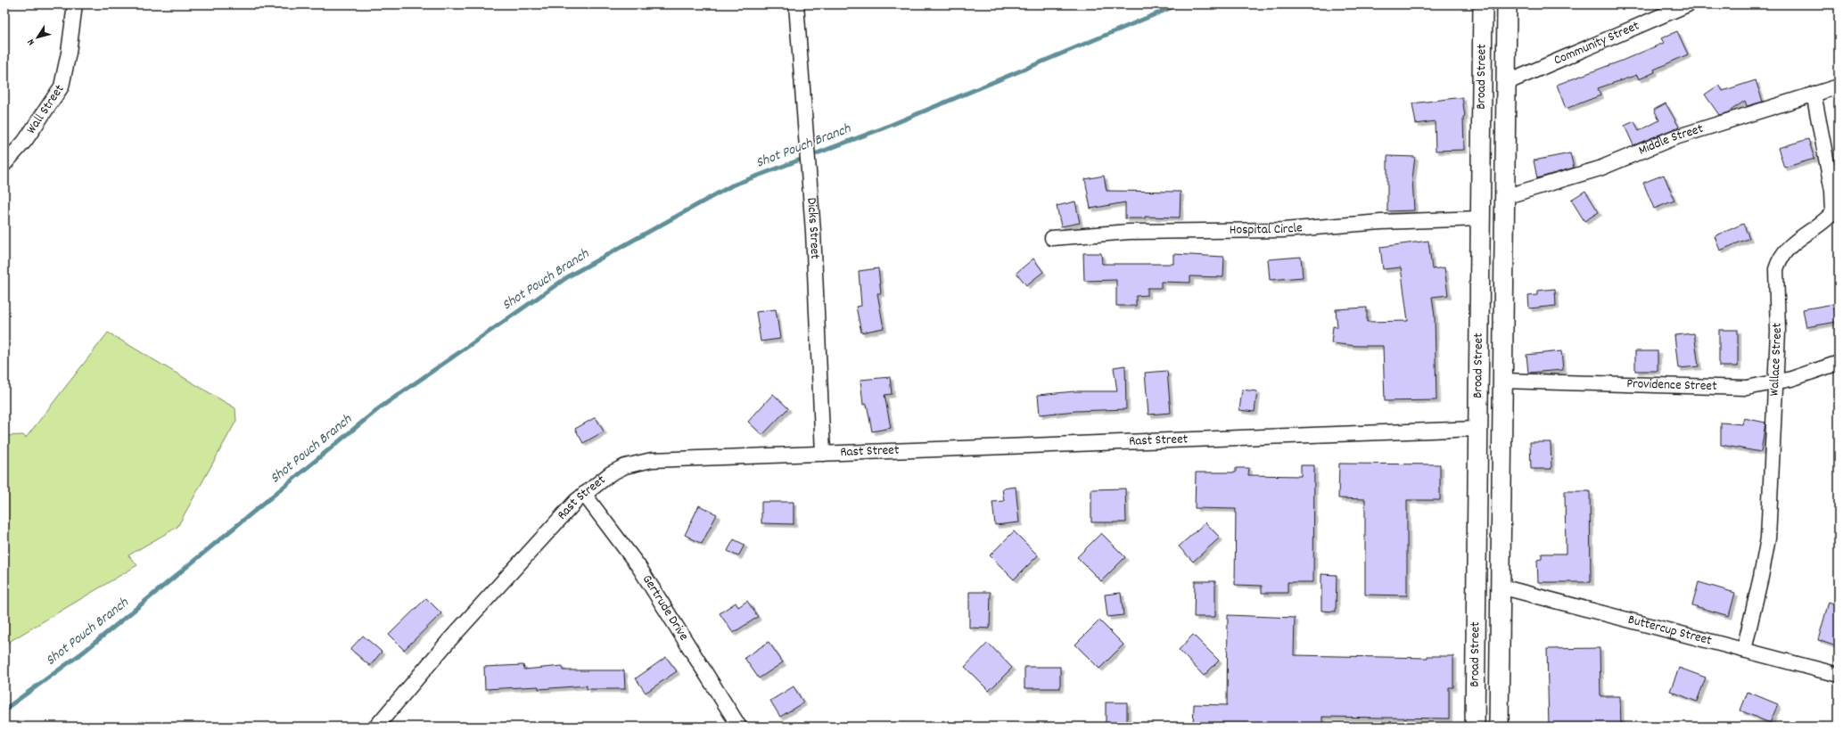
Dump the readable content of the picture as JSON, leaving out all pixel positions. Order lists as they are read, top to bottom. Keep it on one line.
{"streets":{"main road":["Broad Street"],"street":["Community Street","Wall Street","Middle Street","Dicks Street","Hospital Circle","Wallace Street","Providence Street","Rast Street","Gertrude Drive","Buttercup Street"]},"crossings":[["Community Street","Broad Street"],["Broad Street","Middle Street"],["Broad Street","Hospital Circle"],["Broad Street","Providence Street"],["Broad Street","Rast Street"],["Broad Street","Buttercup Street"],["Middle Street","Wallace Street"],["Dicks Street","Rast Street"],["Wallace Street","Providence Street"],["Wallace Street","Buttercup Street"],["Rast Street","Gertrude Drive"]],"water":["Shot Pouch Branch"],"north":"bottom left"}
